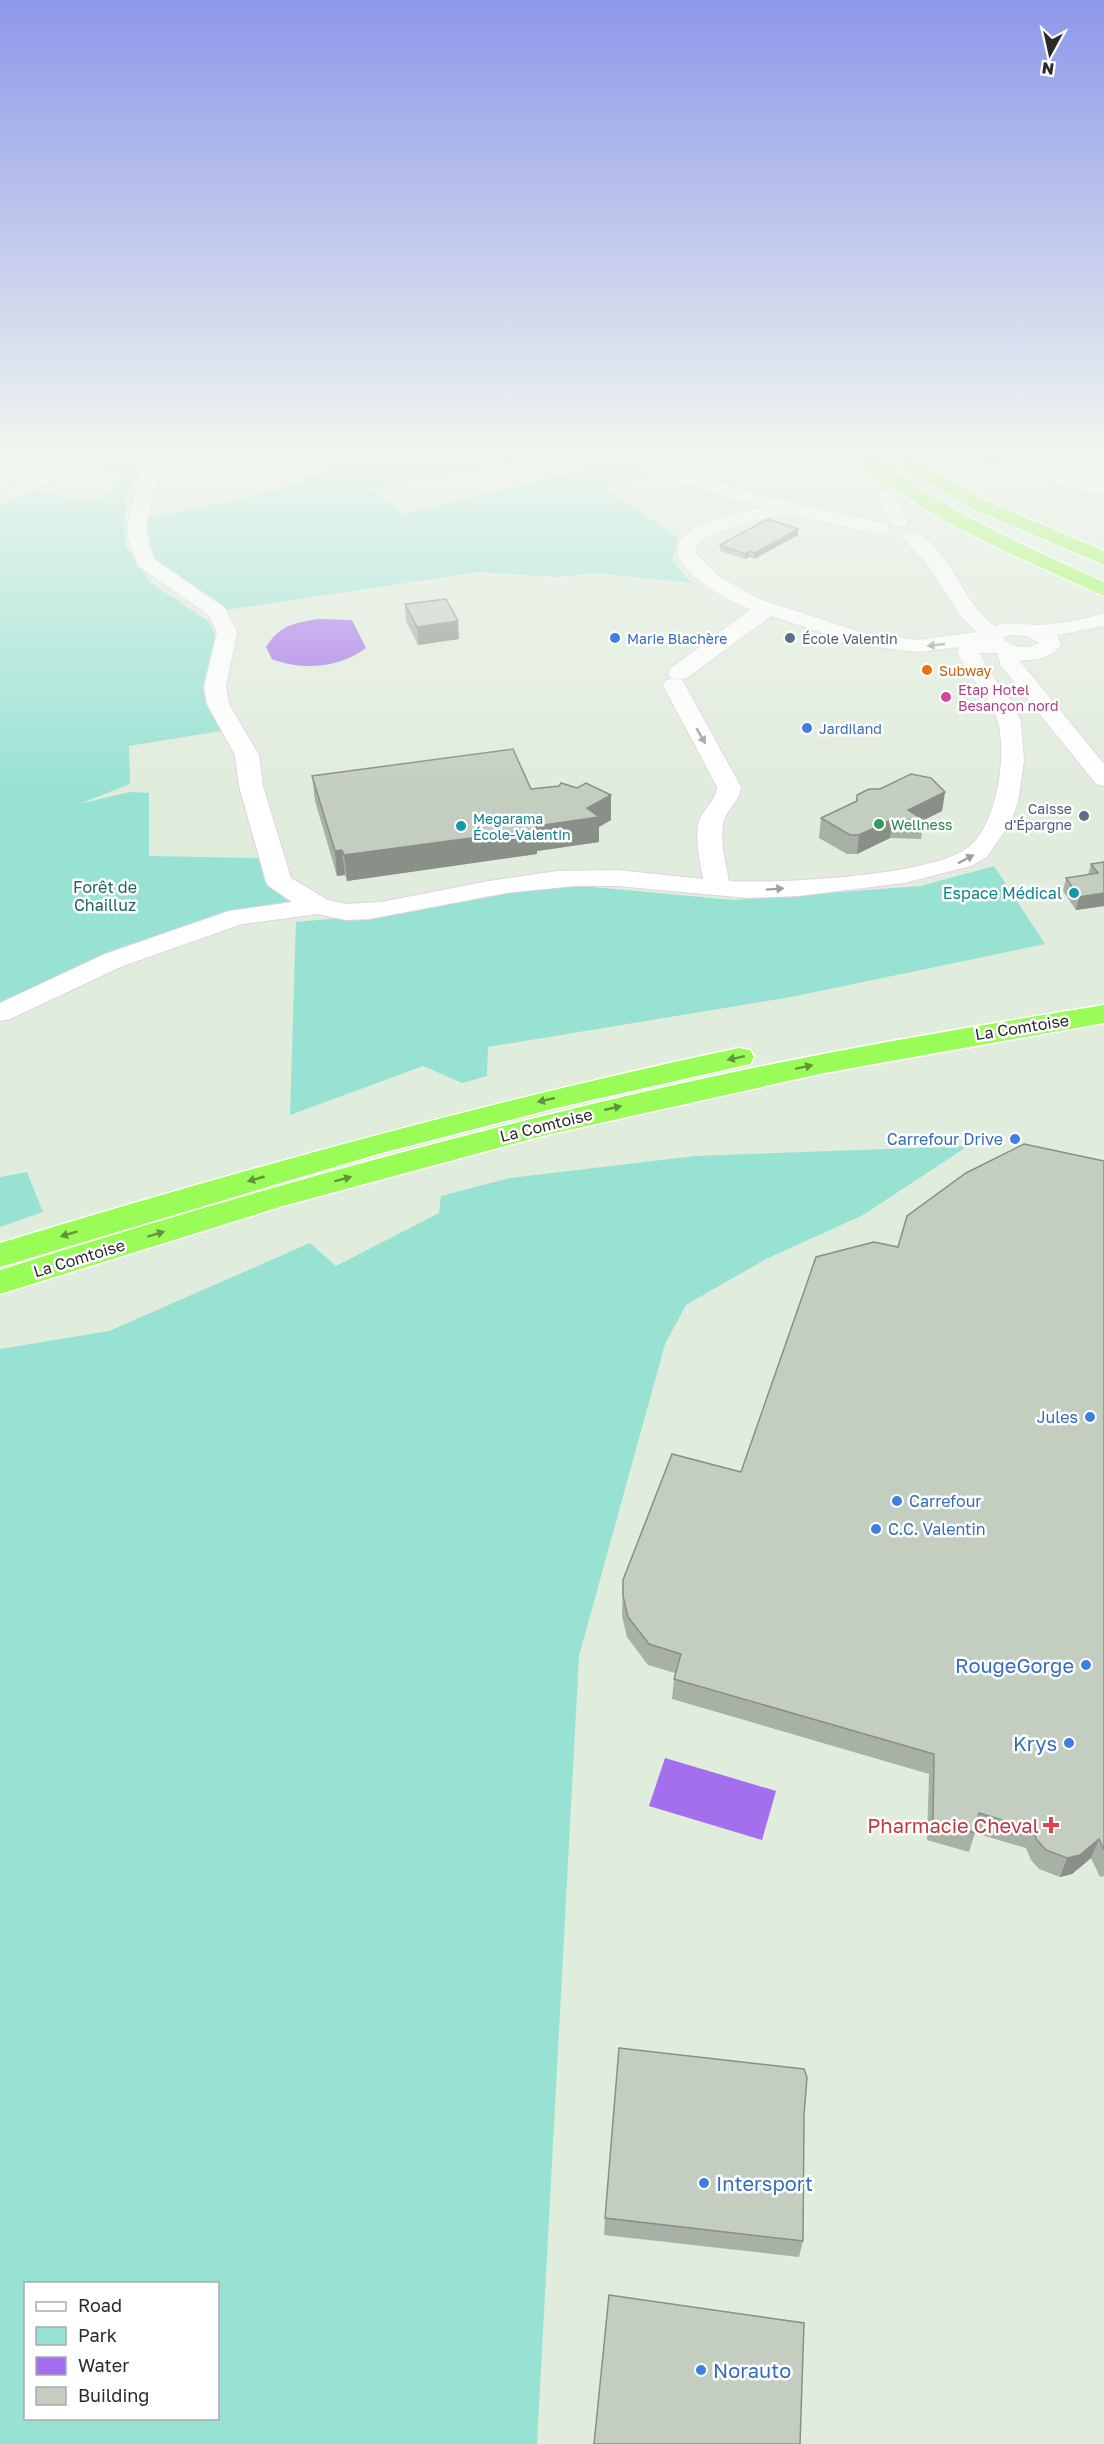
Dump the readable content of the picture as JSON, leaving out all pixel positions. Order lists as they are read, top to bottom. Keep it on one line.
{"streets":{"highway":["La Comtoise"]},"parks":["Forêt de Chailluz"],"places":{"other":["Marie Blachère","École Valentin","Subway","Etap Hotel Besançon nord","Jardiland","Caisse d'Épargne","Wellness","Megarama École-Valentin","Espace Médical","Carrefour Drive","Jules","Carrefour","C.C. Valentin","RougeGorge","Krys","Intersport","Norauto"],"health":["Pharmacie Cheval"]},"legend":["Road","Park","Water","Building"],"north":"bottom"}
